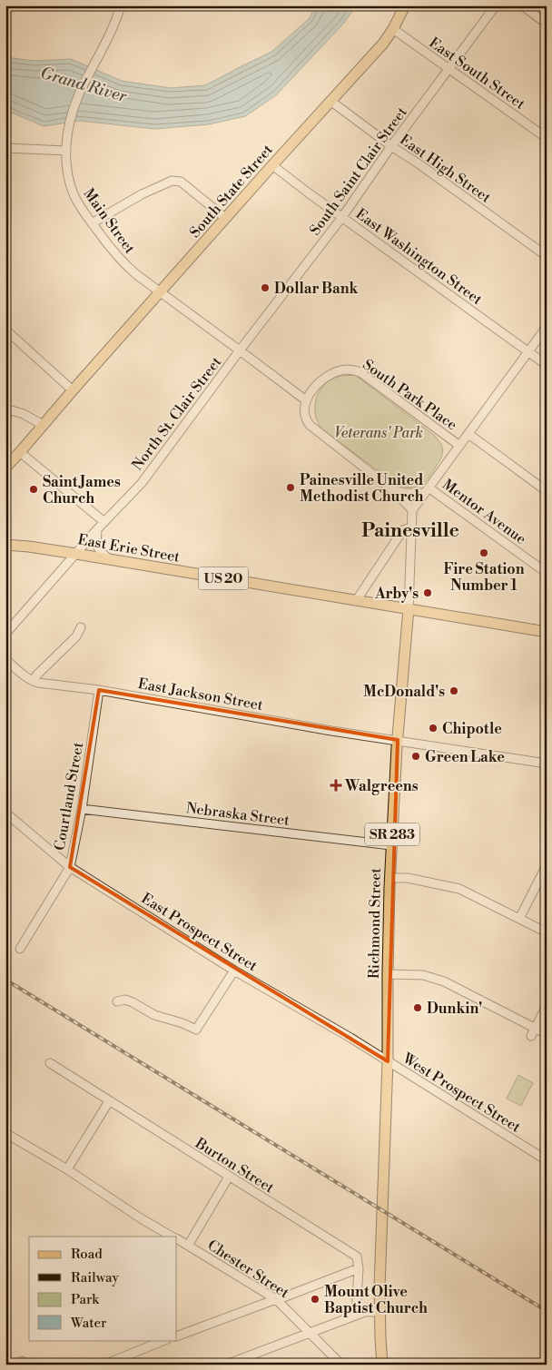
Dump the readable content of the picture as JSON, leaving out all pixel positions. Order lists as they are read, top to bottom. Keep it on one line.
{"streets":{"main road":["South State Street","East Erie Street","US 20","SR 283","Richmond Street"],"street":["East South Street","East High Street","South Saint Clair Street","Main Street","East Washington Street","South Park Place","North St. Clair Street","Mentor Avenue","East Jackson Street","Courtland Street","Nebraska Street","East Prospect Street","West Prospect Street","Burton Street","Chester Street"]},"crossings":[["East South Street","South Saint Clair Street"],["East South Street","South State Street"],["East High Street","South Saint Clair Street"],["East High Street","South State Street"],["South Saint Clair Street","Main Street"],["South Saint Clair Street","East Washington Street"],["South Saint Clair Street","North St. Clair Street"],["South State Street","Main Street"],["South State Street","East Washington Street"],["Main Street","South Park Place"],["Main Street","North St. Clair Street"],["North St. Clair Street","East Erie Street"],["East Erie Street","US 20"],["East Erie Street","Richmond Street"],["US 20","Richmond Street"],["East Jackson Street","Courtland Street"],["East Jackson Street","Richmond Street"],["Courtland Street","Nebraska Street"],["Courtland Street","East Prospect Street"],["Nebraska Street","Richmond Street"],["Richmond Street","East Prospect Street"],["Richmond Street","West Prospect Street"],["East Prospect Street","West Prospect Street"]],"districts":["Painesville"],"water":["Grand River"],"parks":["Veterans' Park"],"places":{"other":["Dollar Bank","Painesville United Methodist Church","Saint James Church","Fire Station Number 1","Arby's","McDonald's","Chipotle","Green Lake","Dunkin'","Mount Olive Baptist Church"],"health":["Walgreens"]},"legend":["Road","Railway","Park","Water"]}
